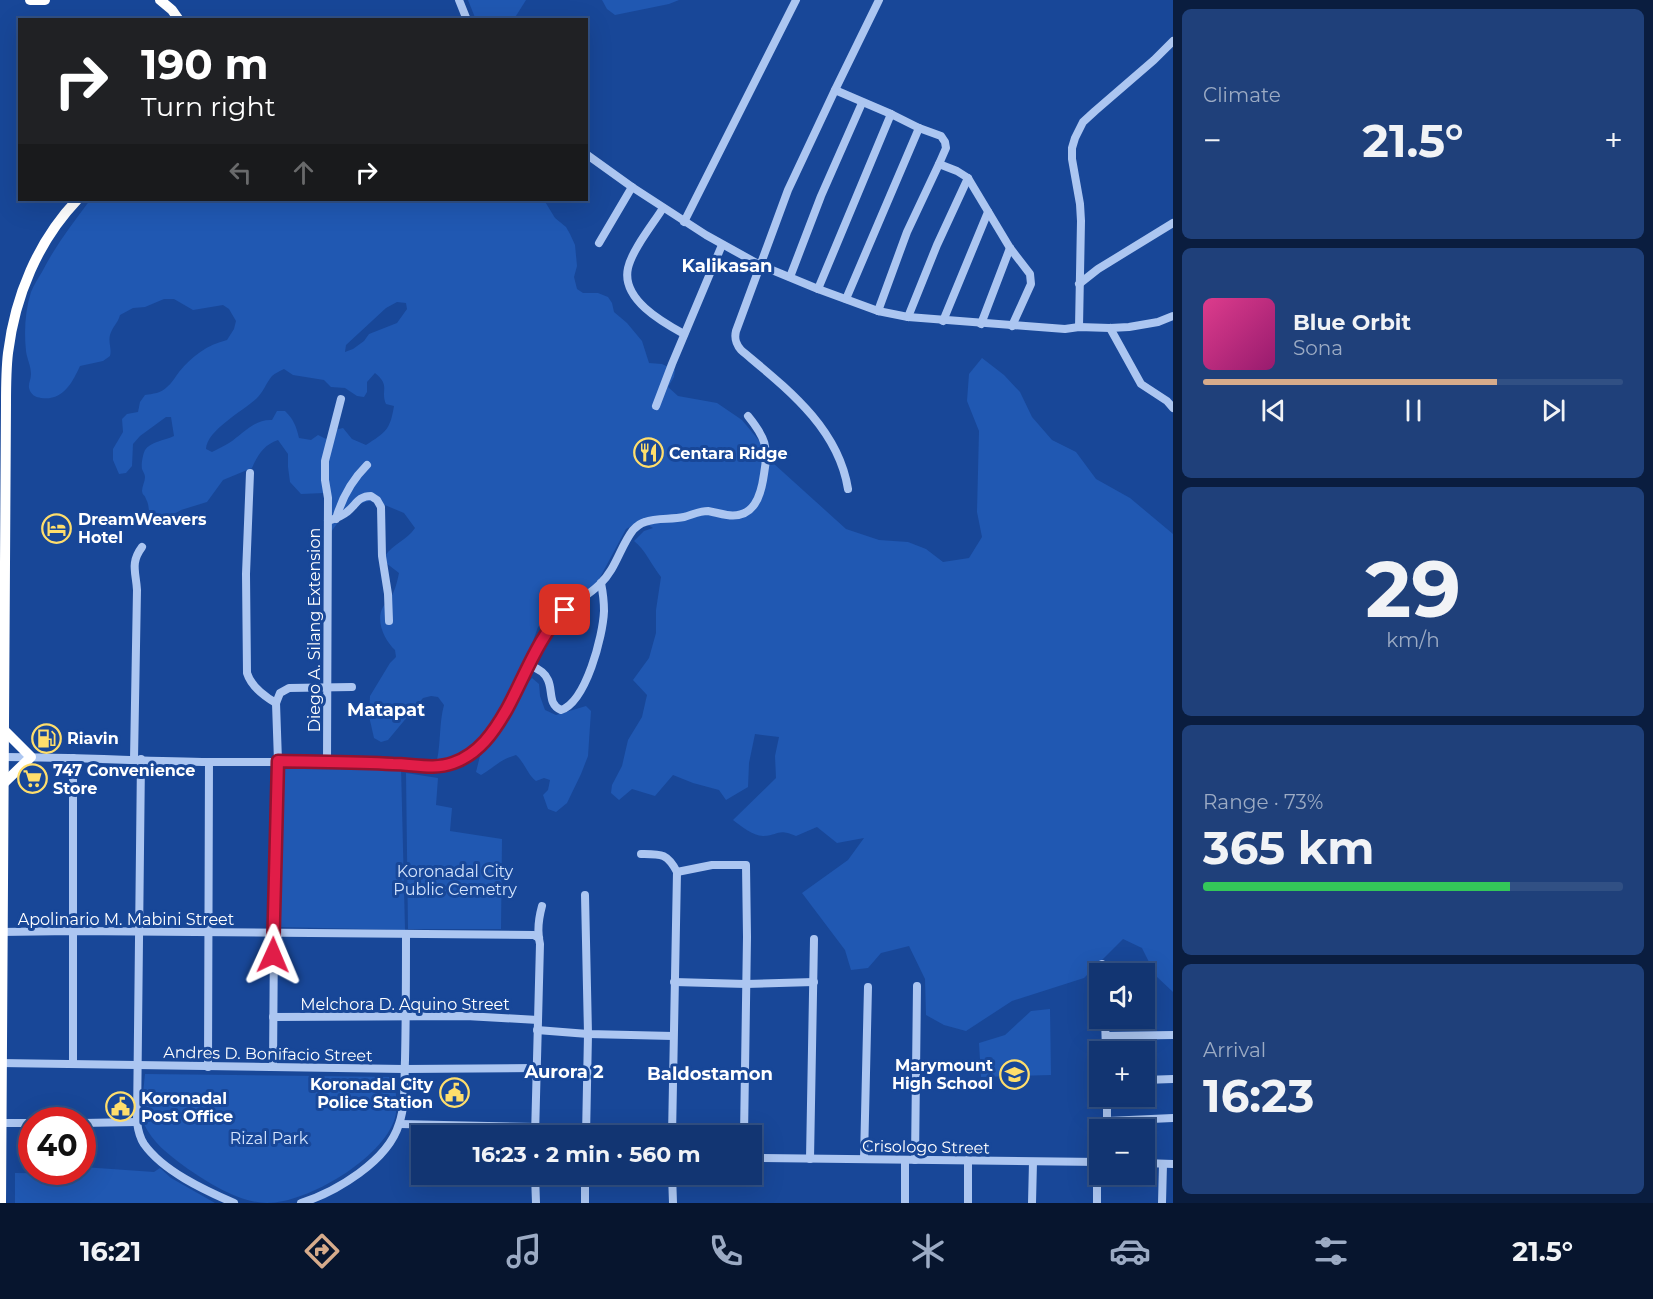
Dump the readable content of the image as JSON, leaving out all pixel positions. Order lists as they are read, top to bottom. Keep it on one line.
{"streets":{"street":["Diego A. Silang Extension","Apolinario M. Mabini Street","Melchora D. Aquino Street","Andres D. Bonifacio Street","Crisologo Street"]},"districts":["Kalikasan","Matapat","Aurora 2","Baldostamon"],"parks":["Koronadal City Public Cemetry","Rizal Park"],"places":{"restaurant":["Centara Ridge"],"hotel":["DreamWeavers Hotel"],"fuel station":["Riavin"],"supermarket":["747 Convenience Store"],"school or university":["Marymount High School"],"public building":["Koronadal City Police Station","Koronadal Post Office"]},"page":{"tile":["Climate",["29","km/h"],["Range · 73%","365 km"],["Arrival","16:23"]],"turn":["190 m","Turn right"],"heat":["−","21.5°","+"],"song":["Blue Orbit","Sona"],"map_buttons":["+","−"],"limit":"40","trip":"16:23 · 2 min · 560 m","tabs":["16:21","21.5°"]}}
